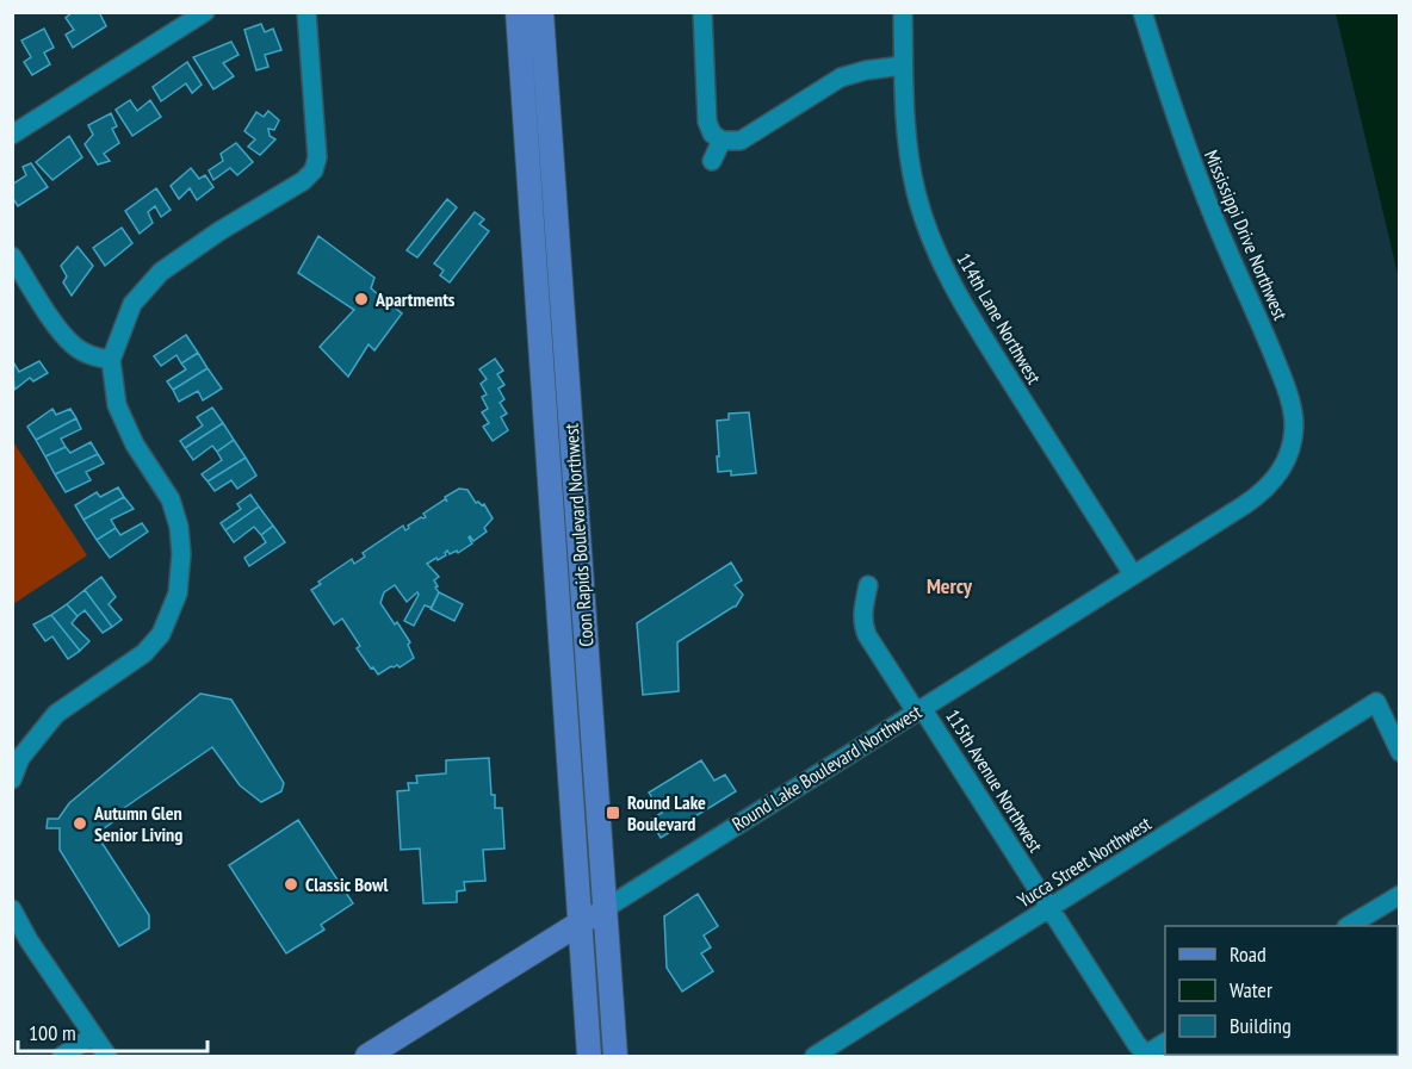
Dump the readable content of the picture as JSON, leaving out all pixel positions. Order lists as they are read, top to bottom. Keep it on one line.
{"streets":{"main road":["Coon Rapids Boulevard Northwest","Round Lake Boulevard Northwest"],"street":["Mississippi Drive Northwest","114th Lane Northwest","115th Avenue Northwest","Yucca Street Northwest"]},"crossings":[["Mississippi Drive Northwest","Round Lake Boulevard Northwest"],["114th Lane Northwest","Round Lake Boulevard Northwest"],["Coon Rapids Boulevard Northwest","Round Lake Boulevard Northwest"],["Round Lake Boulevard Northwest","115th Avenue Northwest"],["115th Avenue Northwest","Yucca Street Northwest"]],"districts":["Mercy"],"places":{"other":["Apartments","Autumn Glen Senior Living","Classic Bowl"],"transit":["Round Lake Boulevard"]},"legend":["Road","Water","Building"],"scale_bar":"100 m"}
